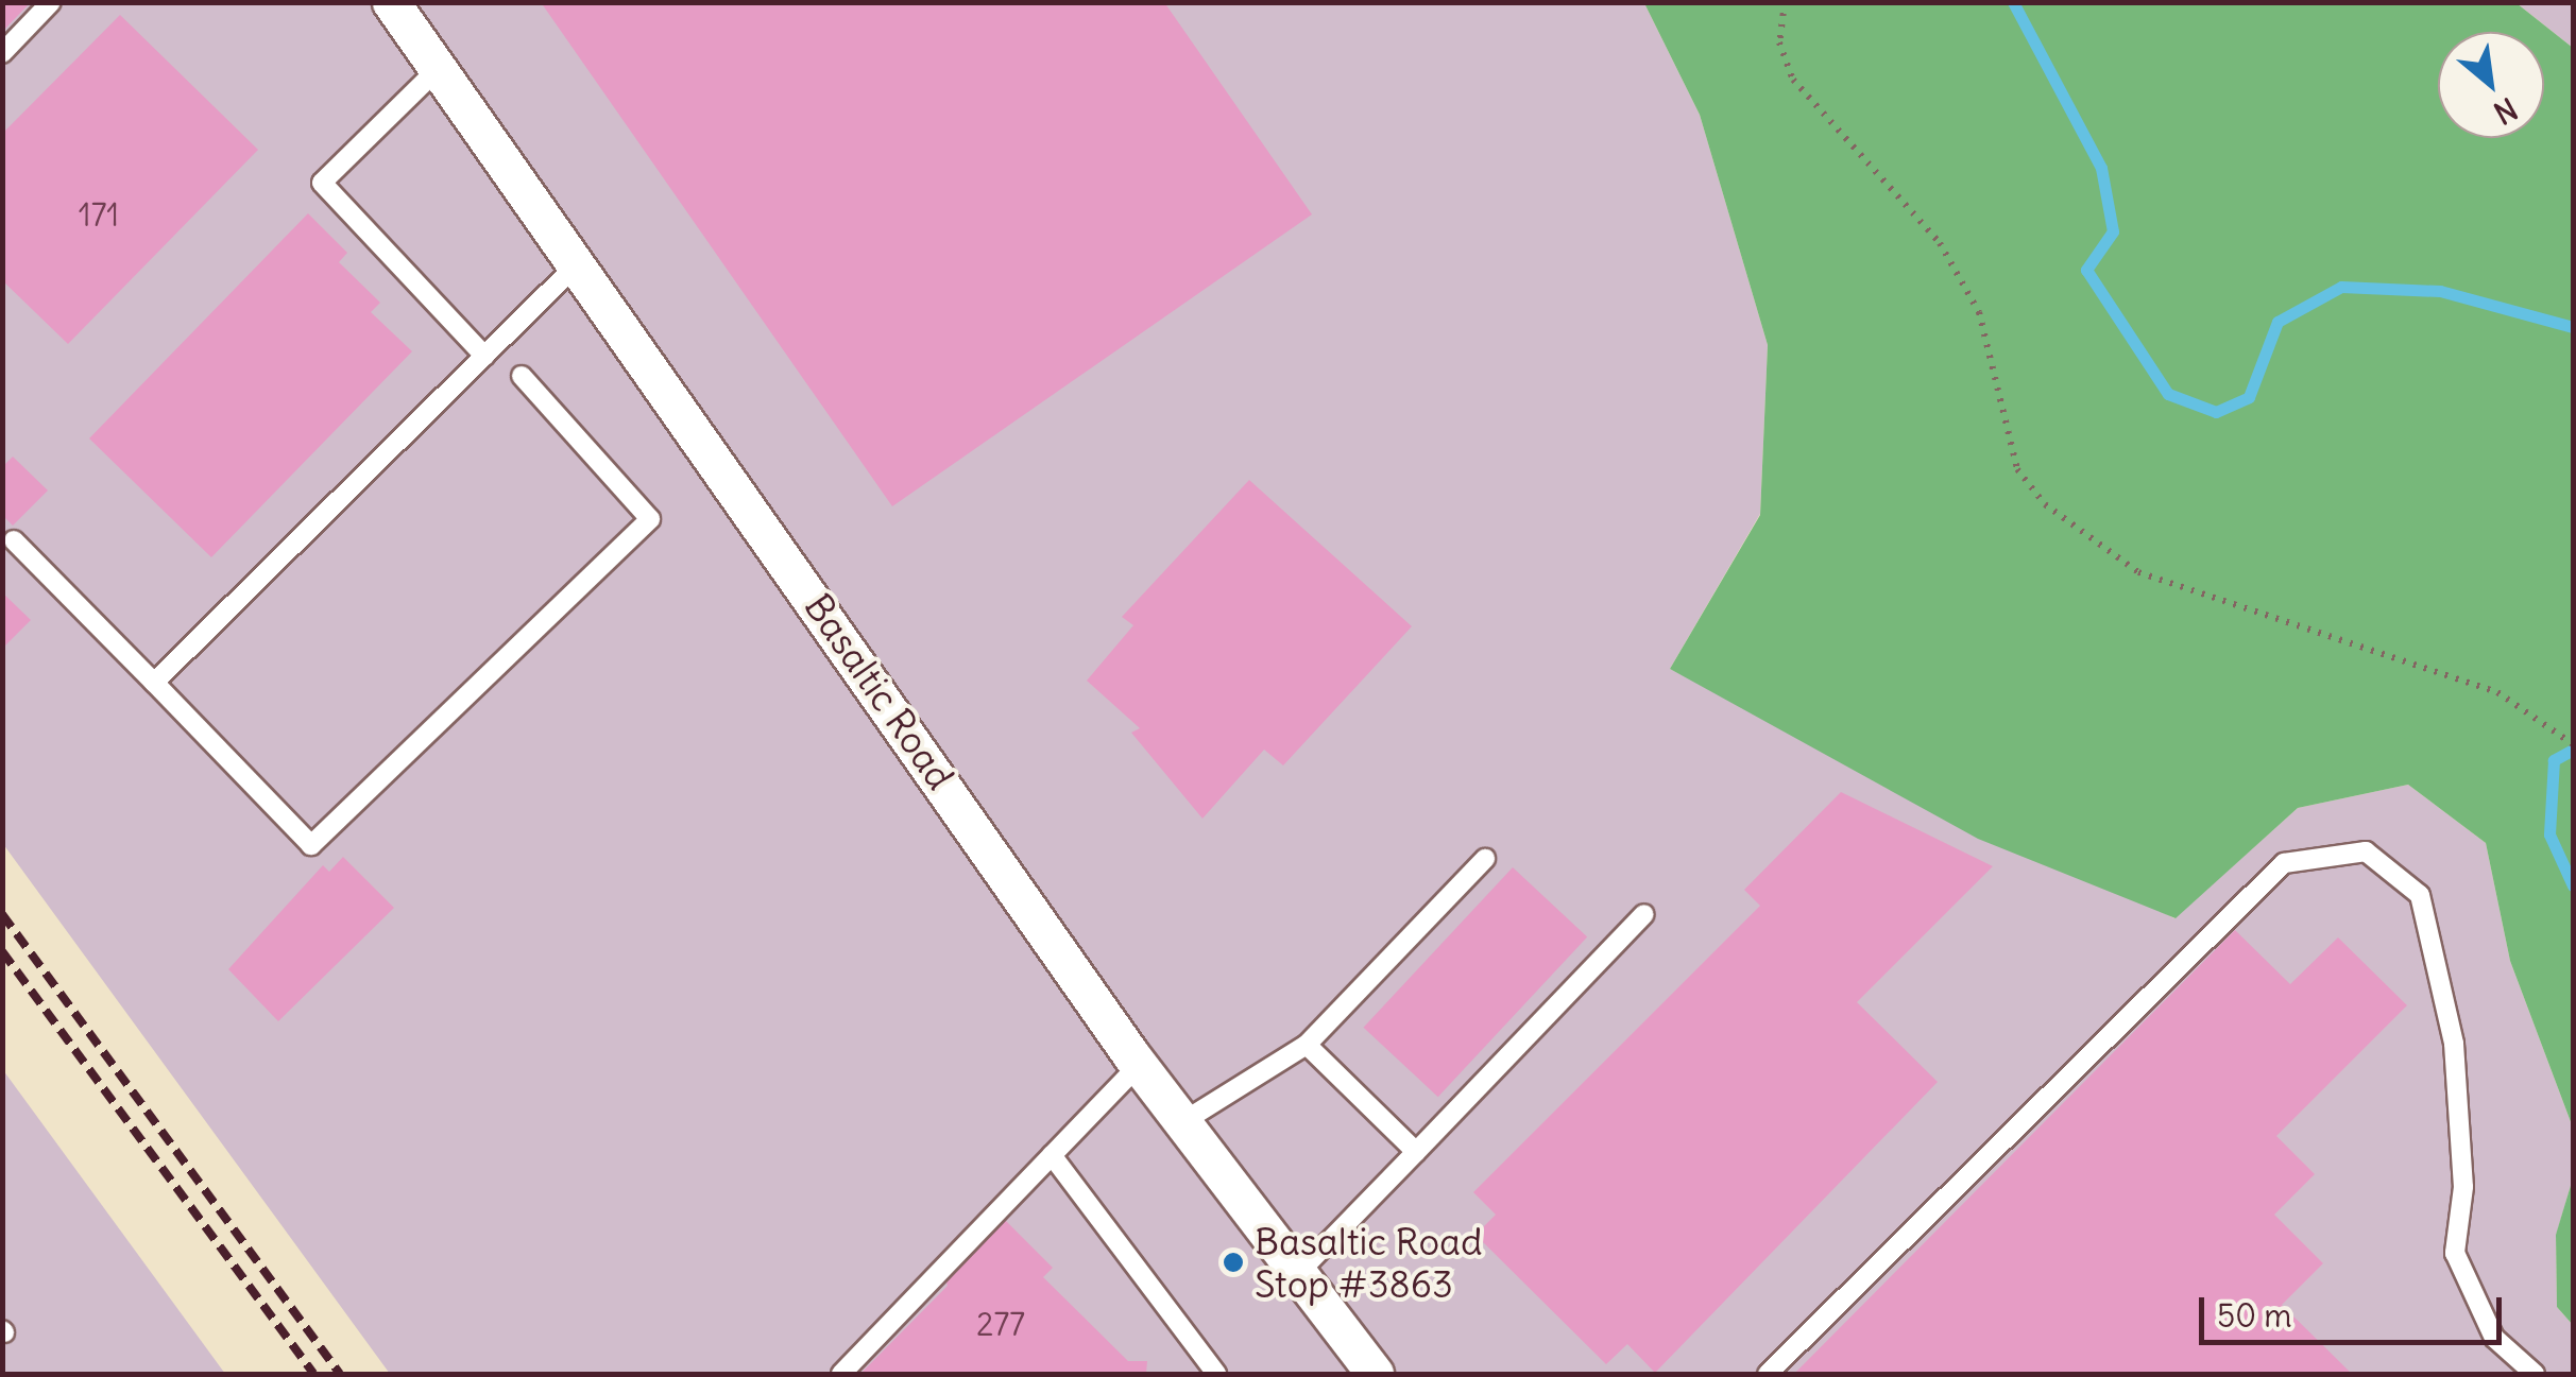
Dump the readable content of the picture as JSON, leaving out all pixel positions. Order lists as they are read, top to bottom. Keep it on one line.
{"streets":{"street":["Basaltic Road"]},"places":["Basaltic Road Stop #3863"],"house_numbers":["171","277"],"scale_bar":"50 m","north":"bottom right"}
